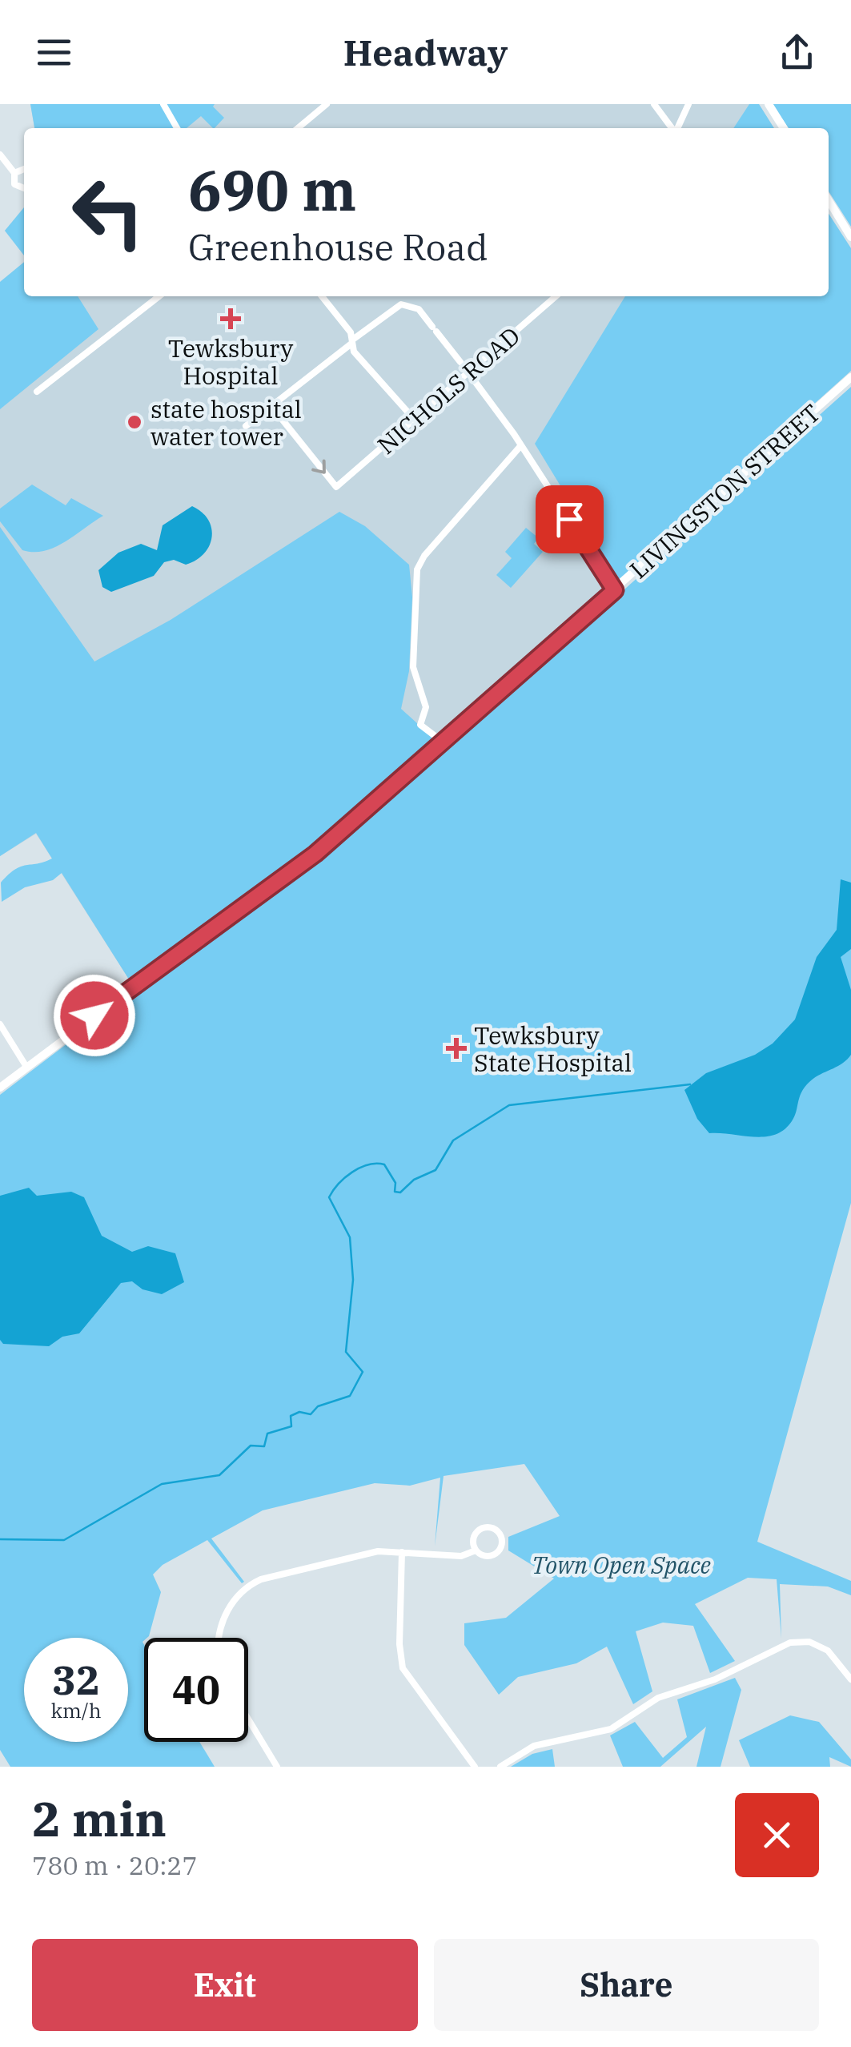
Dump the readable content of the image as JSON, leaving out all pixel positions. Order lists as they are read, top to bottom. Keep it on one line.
{"streets":{"street":["NICHOLS ROAD","LIVINGSTON STREET"]},"parks":["Town Open Space"],"places":{"health":["Tewksbury Hospital","Tewksbury State Hospital"],"other":["state hospital water tower"]},"page":{"header":"Headway","turn":["690 m","Greenhouse Road"],"speed":"32 km/h","limit":"40","heading":["2 min","780 m · 20:27"],"buttons":["Exit","Share"]}}
